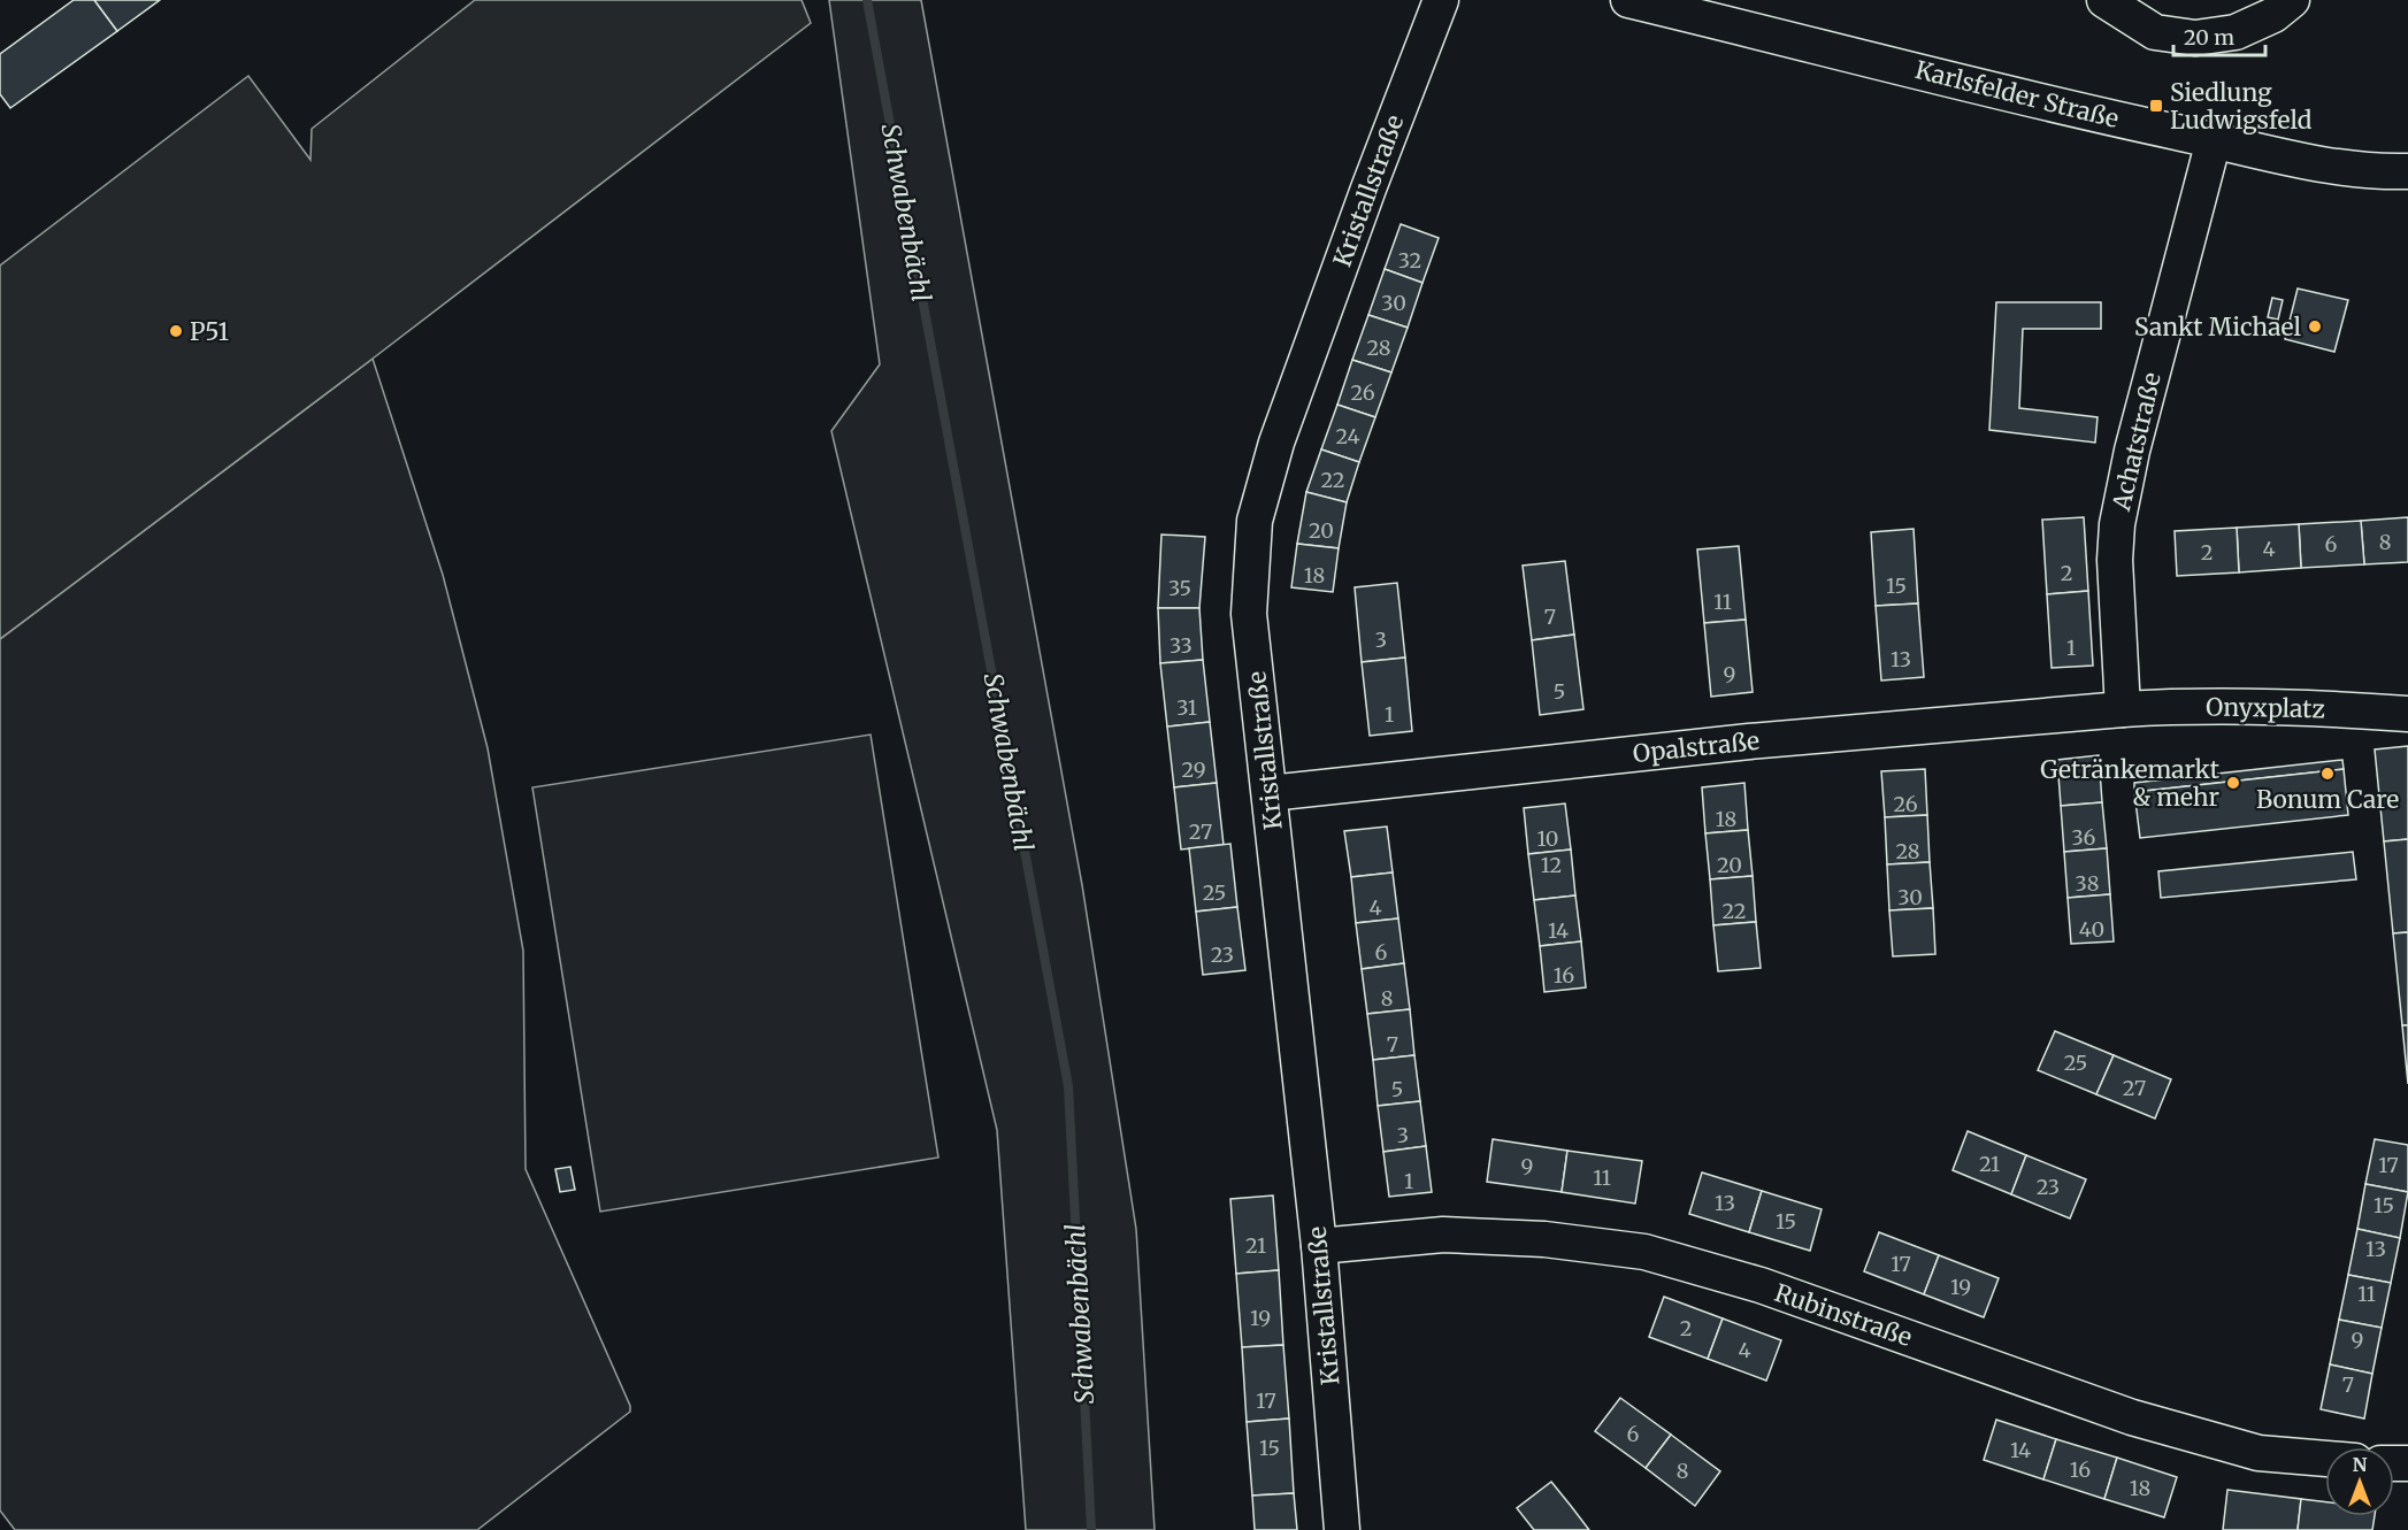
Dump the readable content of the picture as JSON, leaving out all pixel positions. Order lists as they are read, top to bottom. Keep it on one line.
{"streets":{"street":["Karlsfelder Straße","Kristallstraße","Achatstraße","Onyxplatz","Opalstraße","Rubinstraße"]},"crossings":[["Karlsfelder Straße","Achatstraße"],["Kristallstraße","Opalstraße"],["Kristallstraße","Rubinstraße"],["Achatstraße","Onyxplatz"],["Achatstraße","Opalstraße"],["Onyxplatz","Opalstraße"]],"water":["Schwabenbächl"],"places":{"transit":["Siedlung Ludwigsfeld"],"other":["Sankt Michael","P51","Bonum Care","Getränkemarkt & mehr"]},"house_numbers":["32","30","28","26","24","22","20","8","6","4","2","2","18","15","35","11","7","3","33","1","13","9","5","31","1","29","26","18","27","36","10","28","12","20","38","25","30","4","22","40","14","6","23","16","8","7","25","27","5","3","21","17","9","11","1","23","13","15","15","21","13","17","19","11","19","2","9","4","7","17","6","15","14","16","8","18"],"scale_bar":"20 m","north":"top"}
